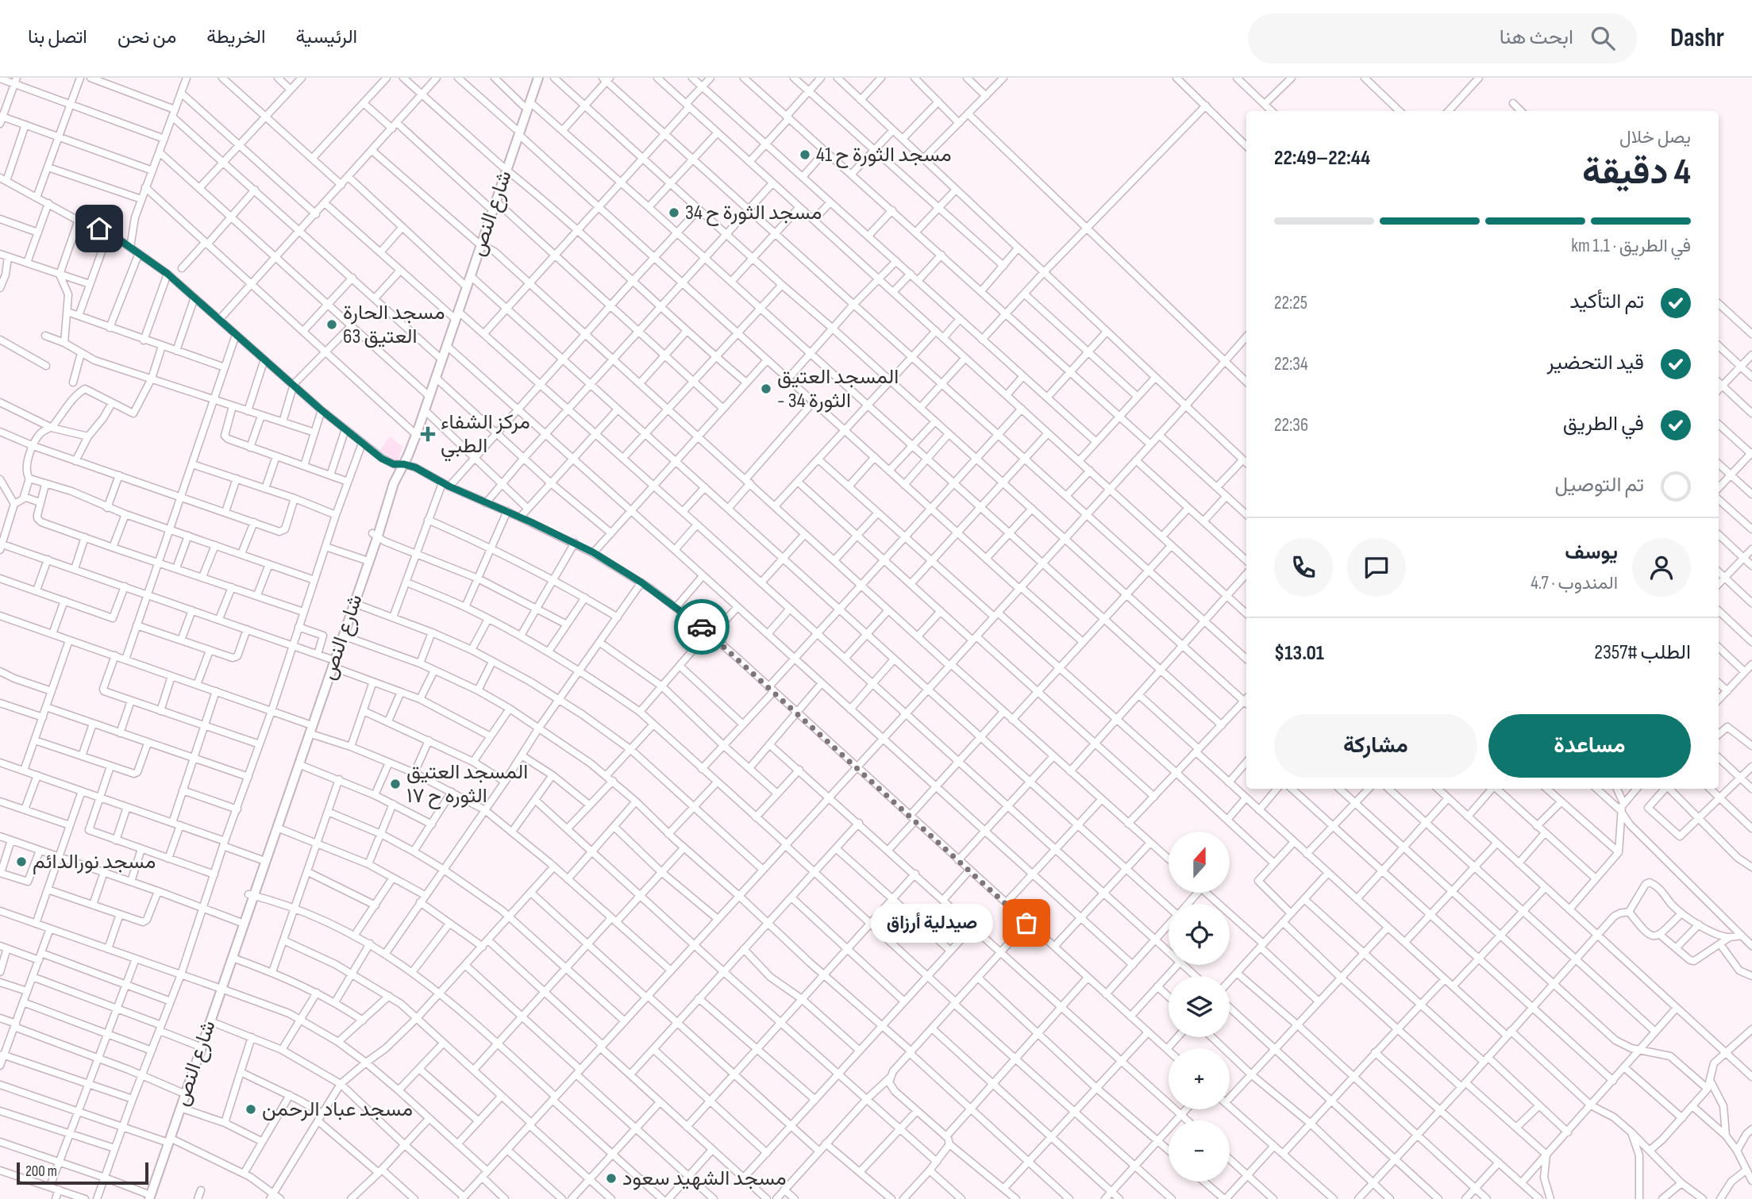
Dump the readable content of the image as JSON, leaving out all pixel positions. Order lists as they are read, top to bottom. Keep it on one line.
{"streets":{"main road":["شارع النص"]},"places":{"other":["مسجد الثورة ح 41","مسجد الثورة ح 34","مسجد الحارة 63 العتيق","المسجد العتيق - الثورة 34","المسجد العتيق الثوره ح ١٧","مسجد نورالدائم","صيدلية أرزاق","مسجد عباد الرحمن","مسجد الشهيد سعود"],"health":["مركز الشفاء الطبي"]},"scale_bar":"200 m","north":"top","page":{"header":"Dashr","search":"ابحث هنا","nav":["الرئيسية","الخريطة","من نحن","اتصل بنا"],"heading":["4 دقيقة","يصل خلال","22:44–22:49"],"panel":["يوسف","المندوب · 4.7","الطلب #2357","$13.01"],"bar":"في الطريق · 1.1 km","list":[["تم التأكيد","22:25"],["قيد التحضير","22:34"],["في الطريق","22:36"],"تم التوصيل"],"buttons":["مساعدة","مشاركة"],"map_buttons":["+","−"],"bubble":"صيدلية أرزاق","scale":"200 m"}}
